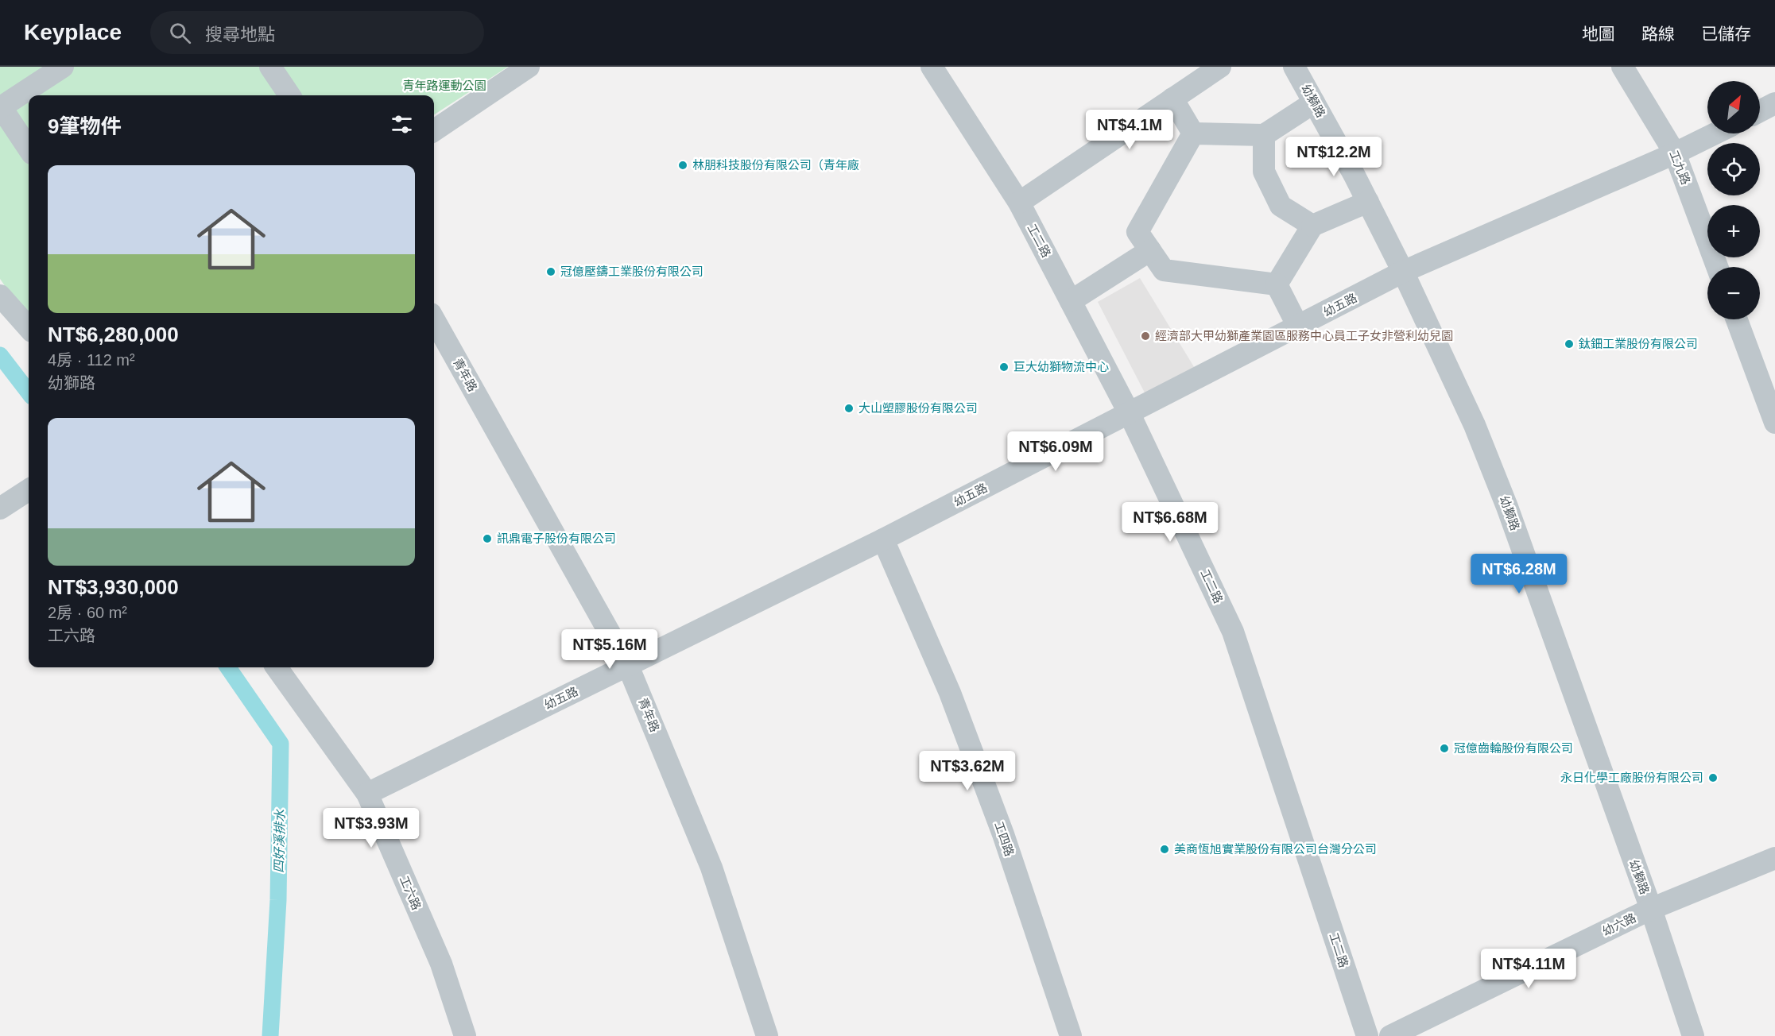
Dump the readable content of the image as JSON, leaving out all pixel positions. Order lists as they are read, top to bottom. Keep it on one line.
{"streets":{"street":["幼獅路","工九路","工二路","幼五路","青年路","工四路","工六路","幼六路"]},"crossings":[["幼獅路","幼五路"],["幼獅路","幼六路"],["工九路","幼五路"],["工二路","幼五路"],["幼五路","青年路"],["幼五路","工四路"],["幼五路","工六路"]],"water":["四好溪排水"],"parks":["青年路運動公園"],"places":["林朋科技股份有限公司（青年廠","冠億壓鑄工業股份有限公司","經濟部大甲幼獅產業園區服務中心員工子女非營利幼兒園","鈦鈿工業股份有限公司","巨大幼獅物流中心","大山塑膠股份有限公司","訊鼎電子股份有限公司","冠億齒輪股份有限公司","永日化學工廠股份有限公司","美商恆旭實業股份有限公司台灣分公司"],"north":"top right","page":{"header":"Keyplace","search":"搜尋地點","nav":["地圖","路線","已儲存"],"map_buttons":["+","−"],"heading":"9筆物件","price":["NT$4.1M","NT$12.2M","NT$6.09M","NT$6.68M","NT$6.28M","NT$5.16M","NT$3.62M","NT$3.93M","NT$4.11M"],"list":[{"name":"NT$6,280,000","note":"4房 · 112 m² · 幼獅路"},{"name":"NT$3,930,000","note":"2房 · 60 m² · 工六路"}]}}
